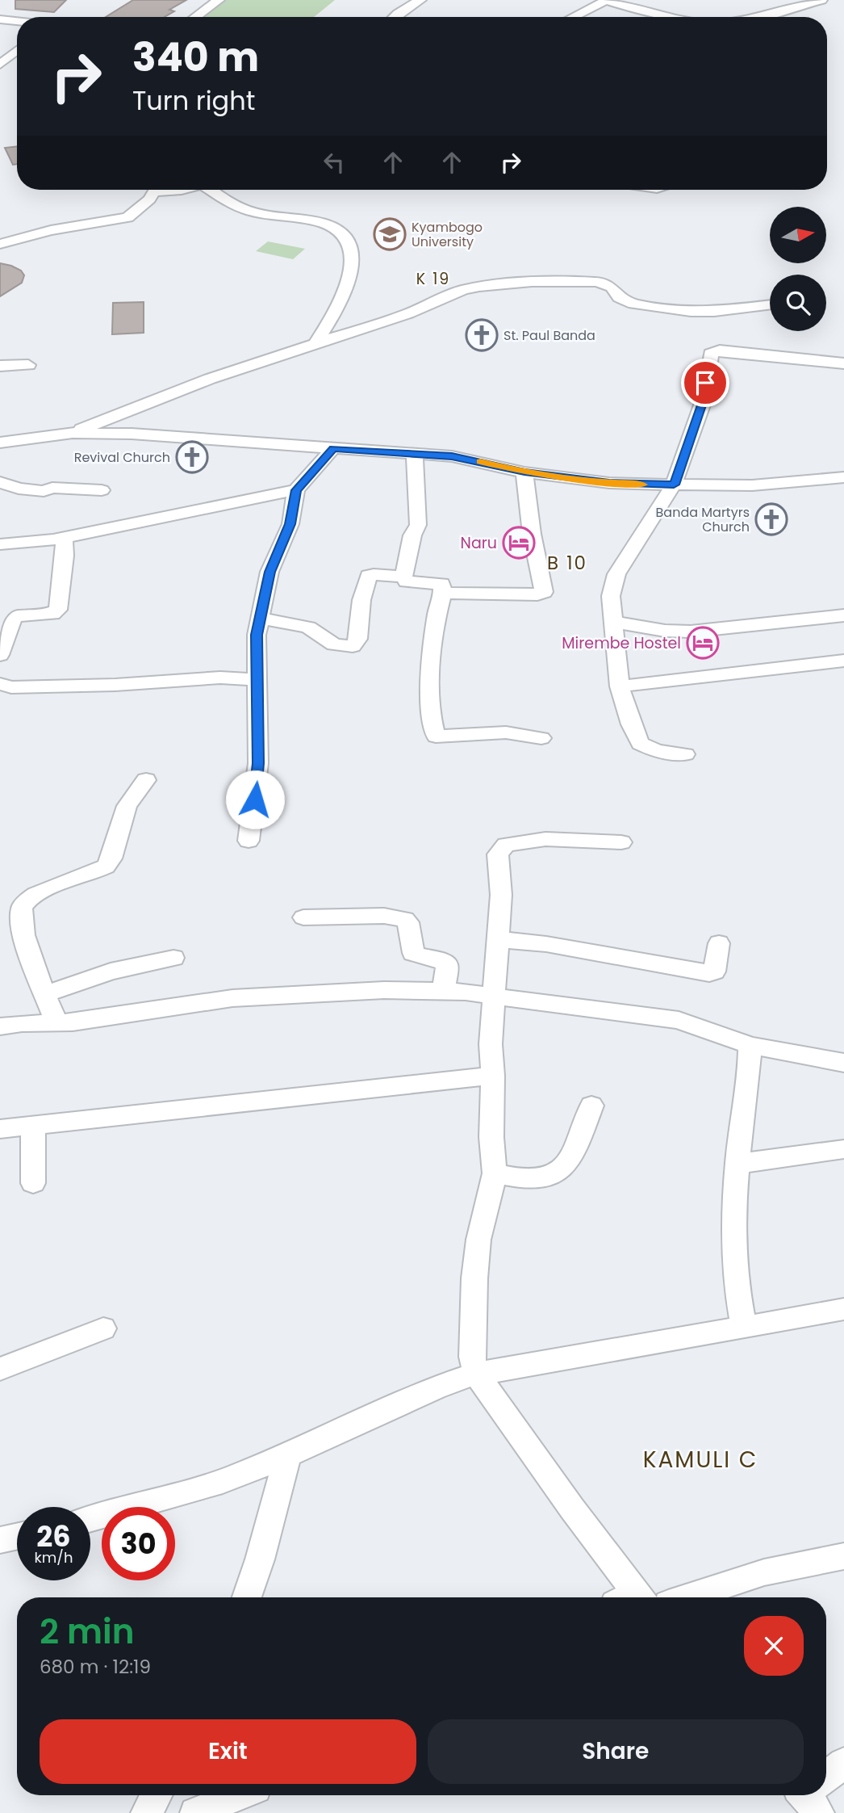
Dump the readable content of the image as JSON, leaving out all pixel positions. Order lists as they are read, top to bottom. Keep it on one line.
{"districts":["K 19","B 10","KAMULI C"],"places":{"school or university":["Kyambogo University"],"church":["St. Paul Banda","Revival Church","Banda Martyrs Church"],"hotel":["Naru","Mirembe Hostel"]},"north":"right","page":{"turn":["340 m","Turn right"],"speed":"26 km/h","limit":"30","heading":["2 min","680 m · 12:19"],"buttons":["Exit","Share"]}}
